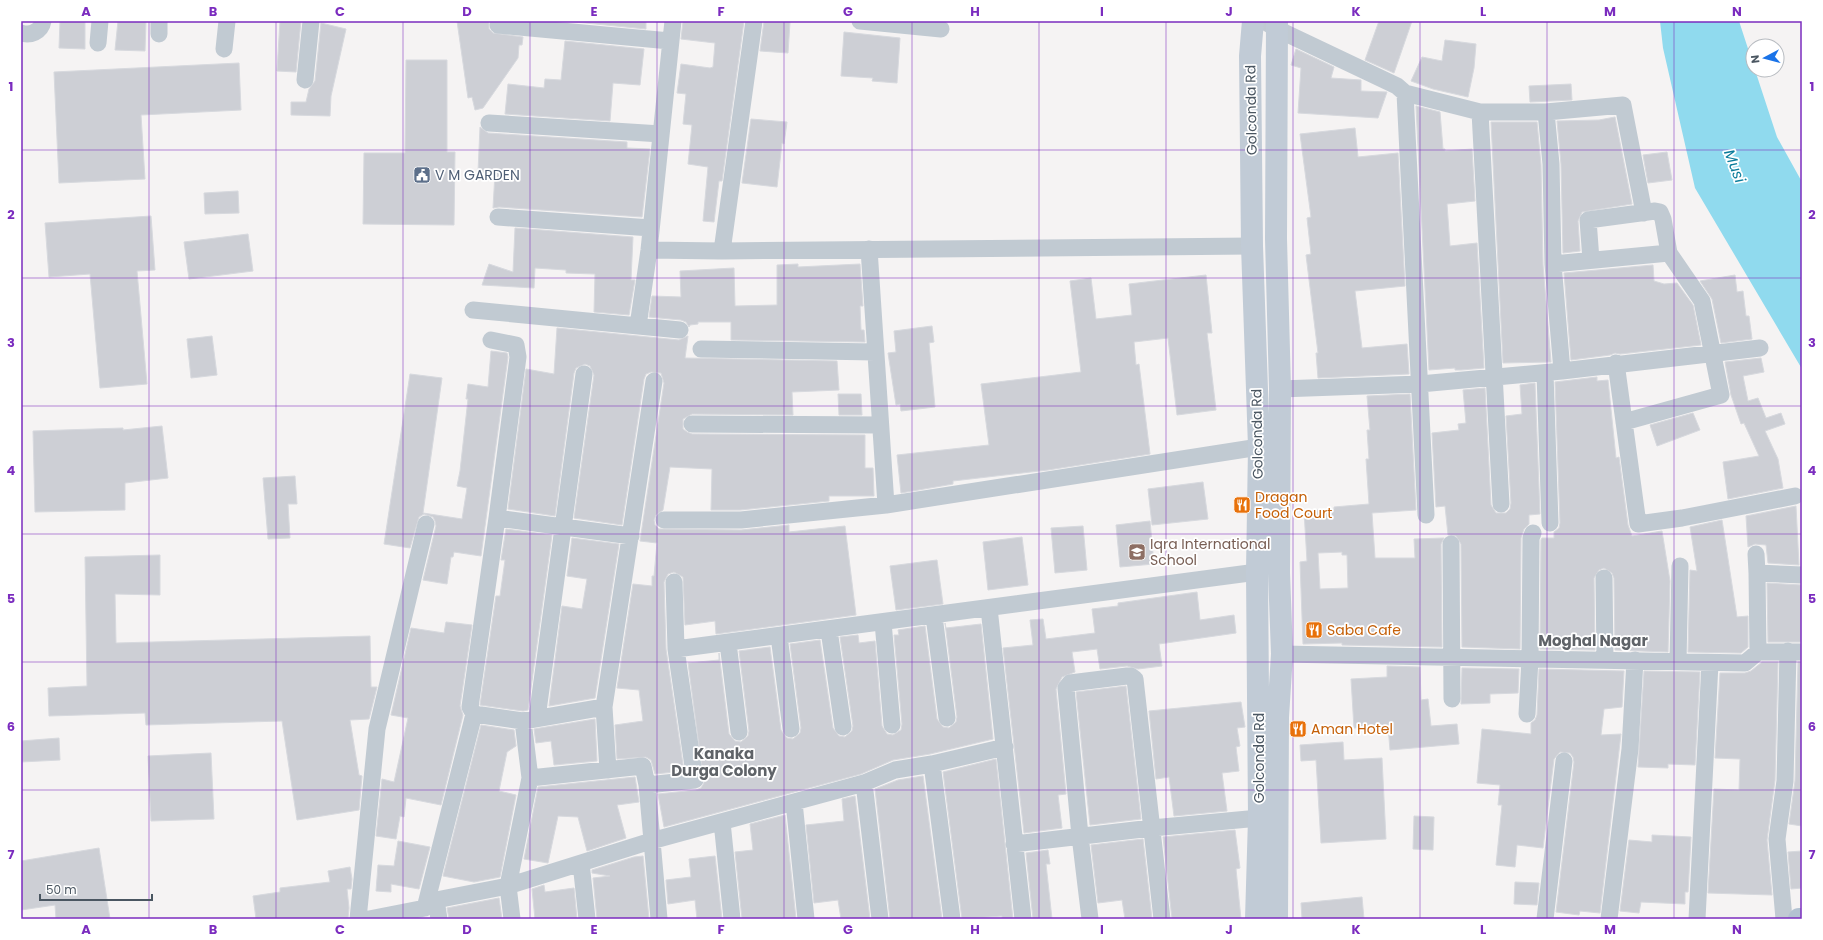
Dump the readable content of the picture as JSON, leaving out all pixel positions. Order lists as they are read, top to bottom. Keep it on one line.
{"streets":{"main road":["Golconda Rd"]},"districts":["Moghal Nagar","Kanaka Durga Colony"],"water":["Musi"],"places":{"public building":["V M GARDEN"],"restaurant":["Dragan Food Court","Saba Cafe","Aman Hotel"],"school or university":["Iqra International School"]},"scale_bar":"50 m","north":"left","grid":{"columns":["A","B","C","D","E","F","G","H","I","J","K","L","M","N"],"rows":["1","2","3","4","5","6","7"]}}
